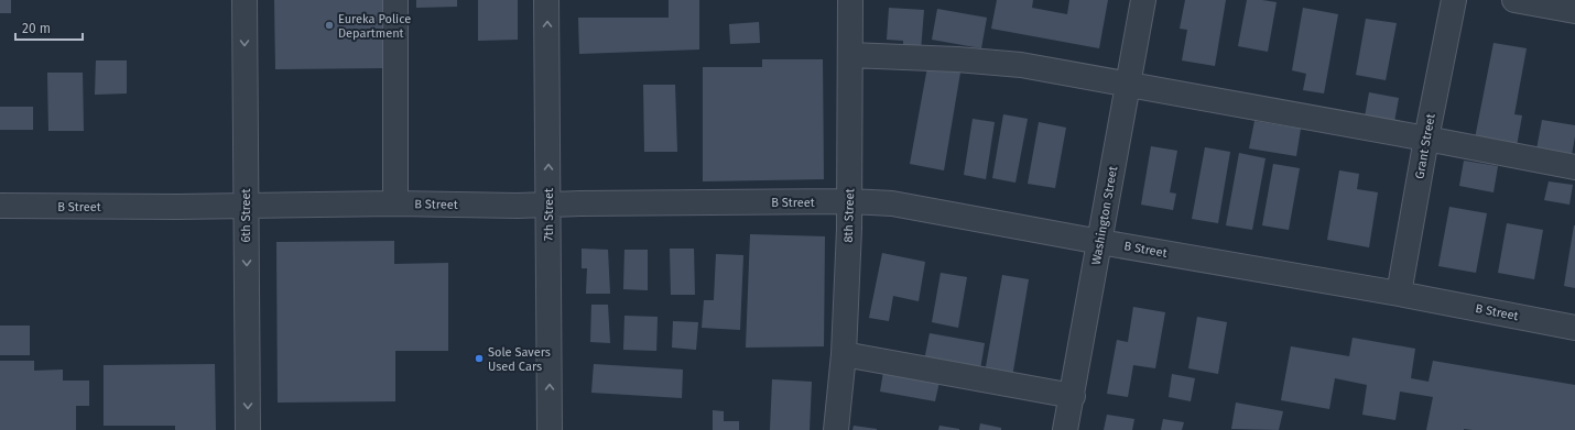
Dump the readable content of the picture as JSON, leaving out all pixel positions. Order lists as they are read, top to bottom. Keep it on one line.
{"streets":{"street":["Grant Street","B Street","7th Street","6th Street","8th Street","Washington Street"]},"crossings":[["Grant Street","B Street"],["B Street","7th Street"],["B Street","6th Street"],["B Street","8th Street"],["B Street","Washington Street"]],"places":["Eureka Police Department","Sole Savers Used Cars"],"scale_bar":"20 m"}
